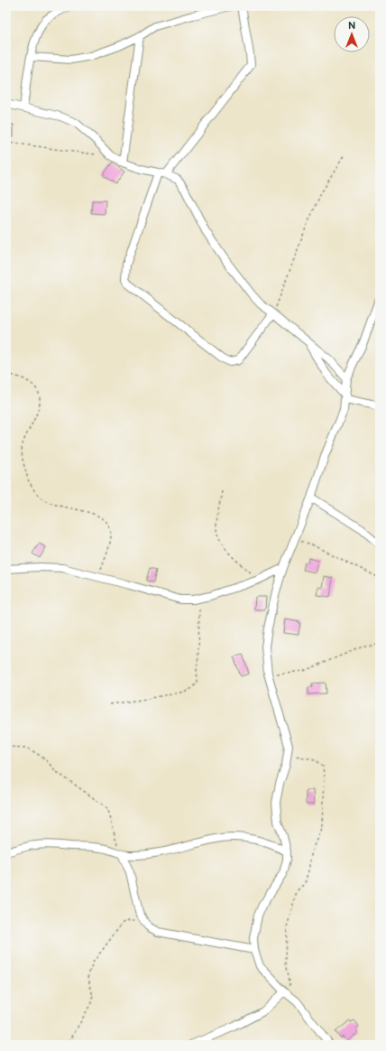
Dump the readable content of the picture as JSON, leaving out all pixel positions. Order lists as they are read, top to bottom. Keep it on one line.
{"north":"top"}
